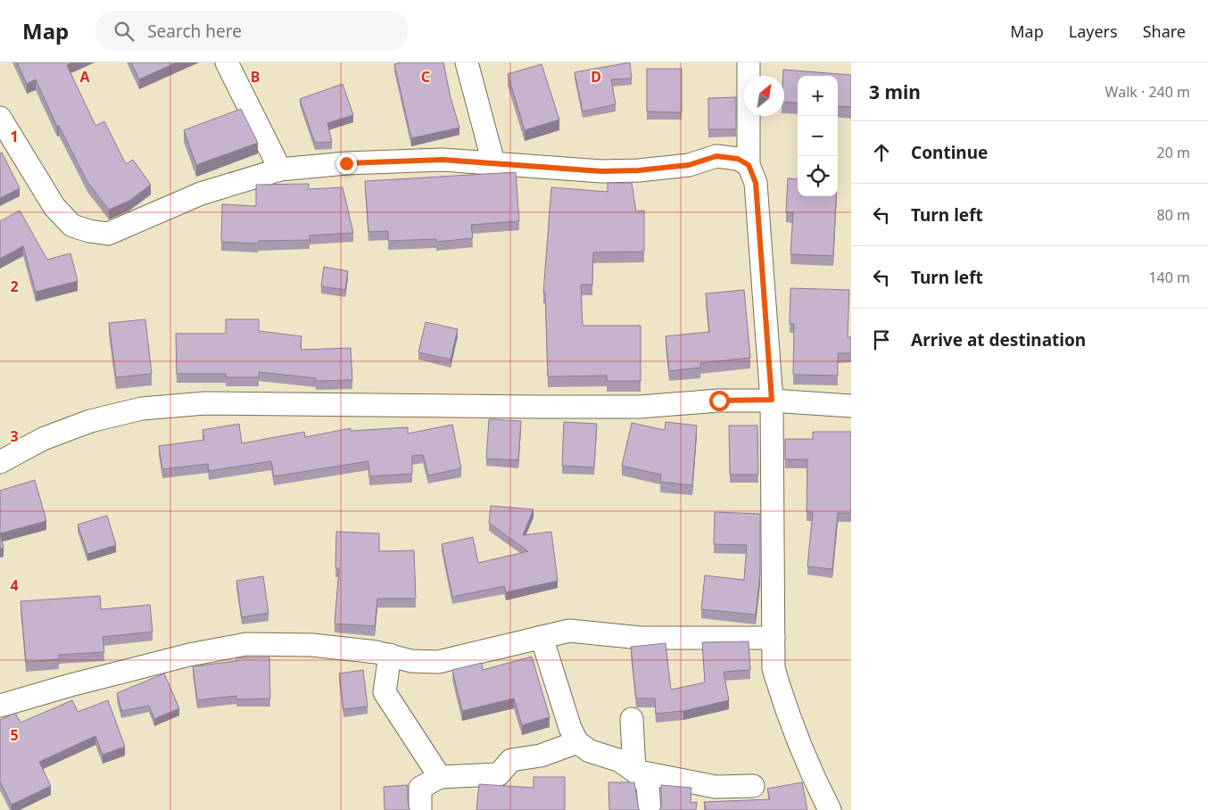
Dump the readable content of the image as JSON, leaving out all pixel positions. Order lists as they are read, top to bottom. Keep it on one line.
{"north":"top right","page":{"header":"Map","search":"Search here","nav":["Map","Layers","Share"],"heading":["3 min","Walk · 240 m"],"map_buttons":["+","−"],"list":[["Continue","20 m"],["Turn left","80 m"],["Turn left","140 m"],"Arrive at destination"]},"grid":{"columns":["A","B","C","D"],"rows":["1","2","3","4","5"]}}
